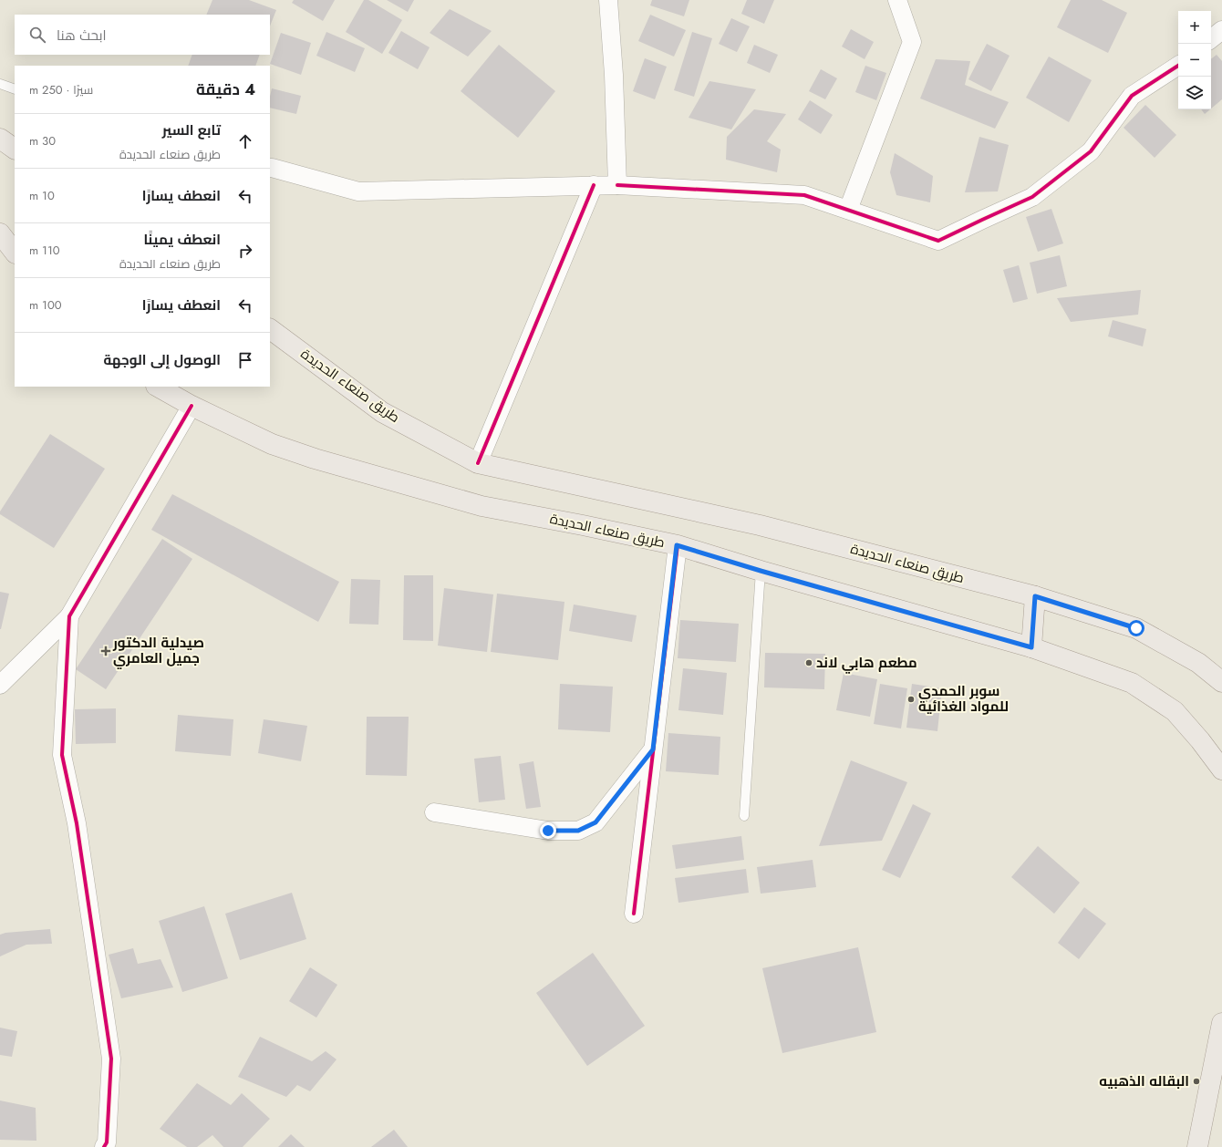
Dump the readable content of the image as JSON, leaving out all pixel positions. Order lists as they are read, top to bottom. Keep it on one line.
{"streets":{"main road":["طريق صنعاء الحديدة"]},"places":{"health":["صيدلية الدكتور جميل العامري"],"other":["مطعم هابي لاند","سوبر الحمدي للمواد الغذائية","البقاله الذهبيه"]},"page":{"map_buttons":["+","−"],"search":"ابحث هنا","heading":["4 دقيقة","سيرًا · 250 m"],"list":[["تابع السير","طريق صنعاء الحديدة","30 m"],["انعطف يسارًا","10 m"],["انعطف يمينًا","طريق صنعاء الحديدة","110 m"],["انعطف يسارًا","100 m"],"الوصول إلى الوجهة"]}}
